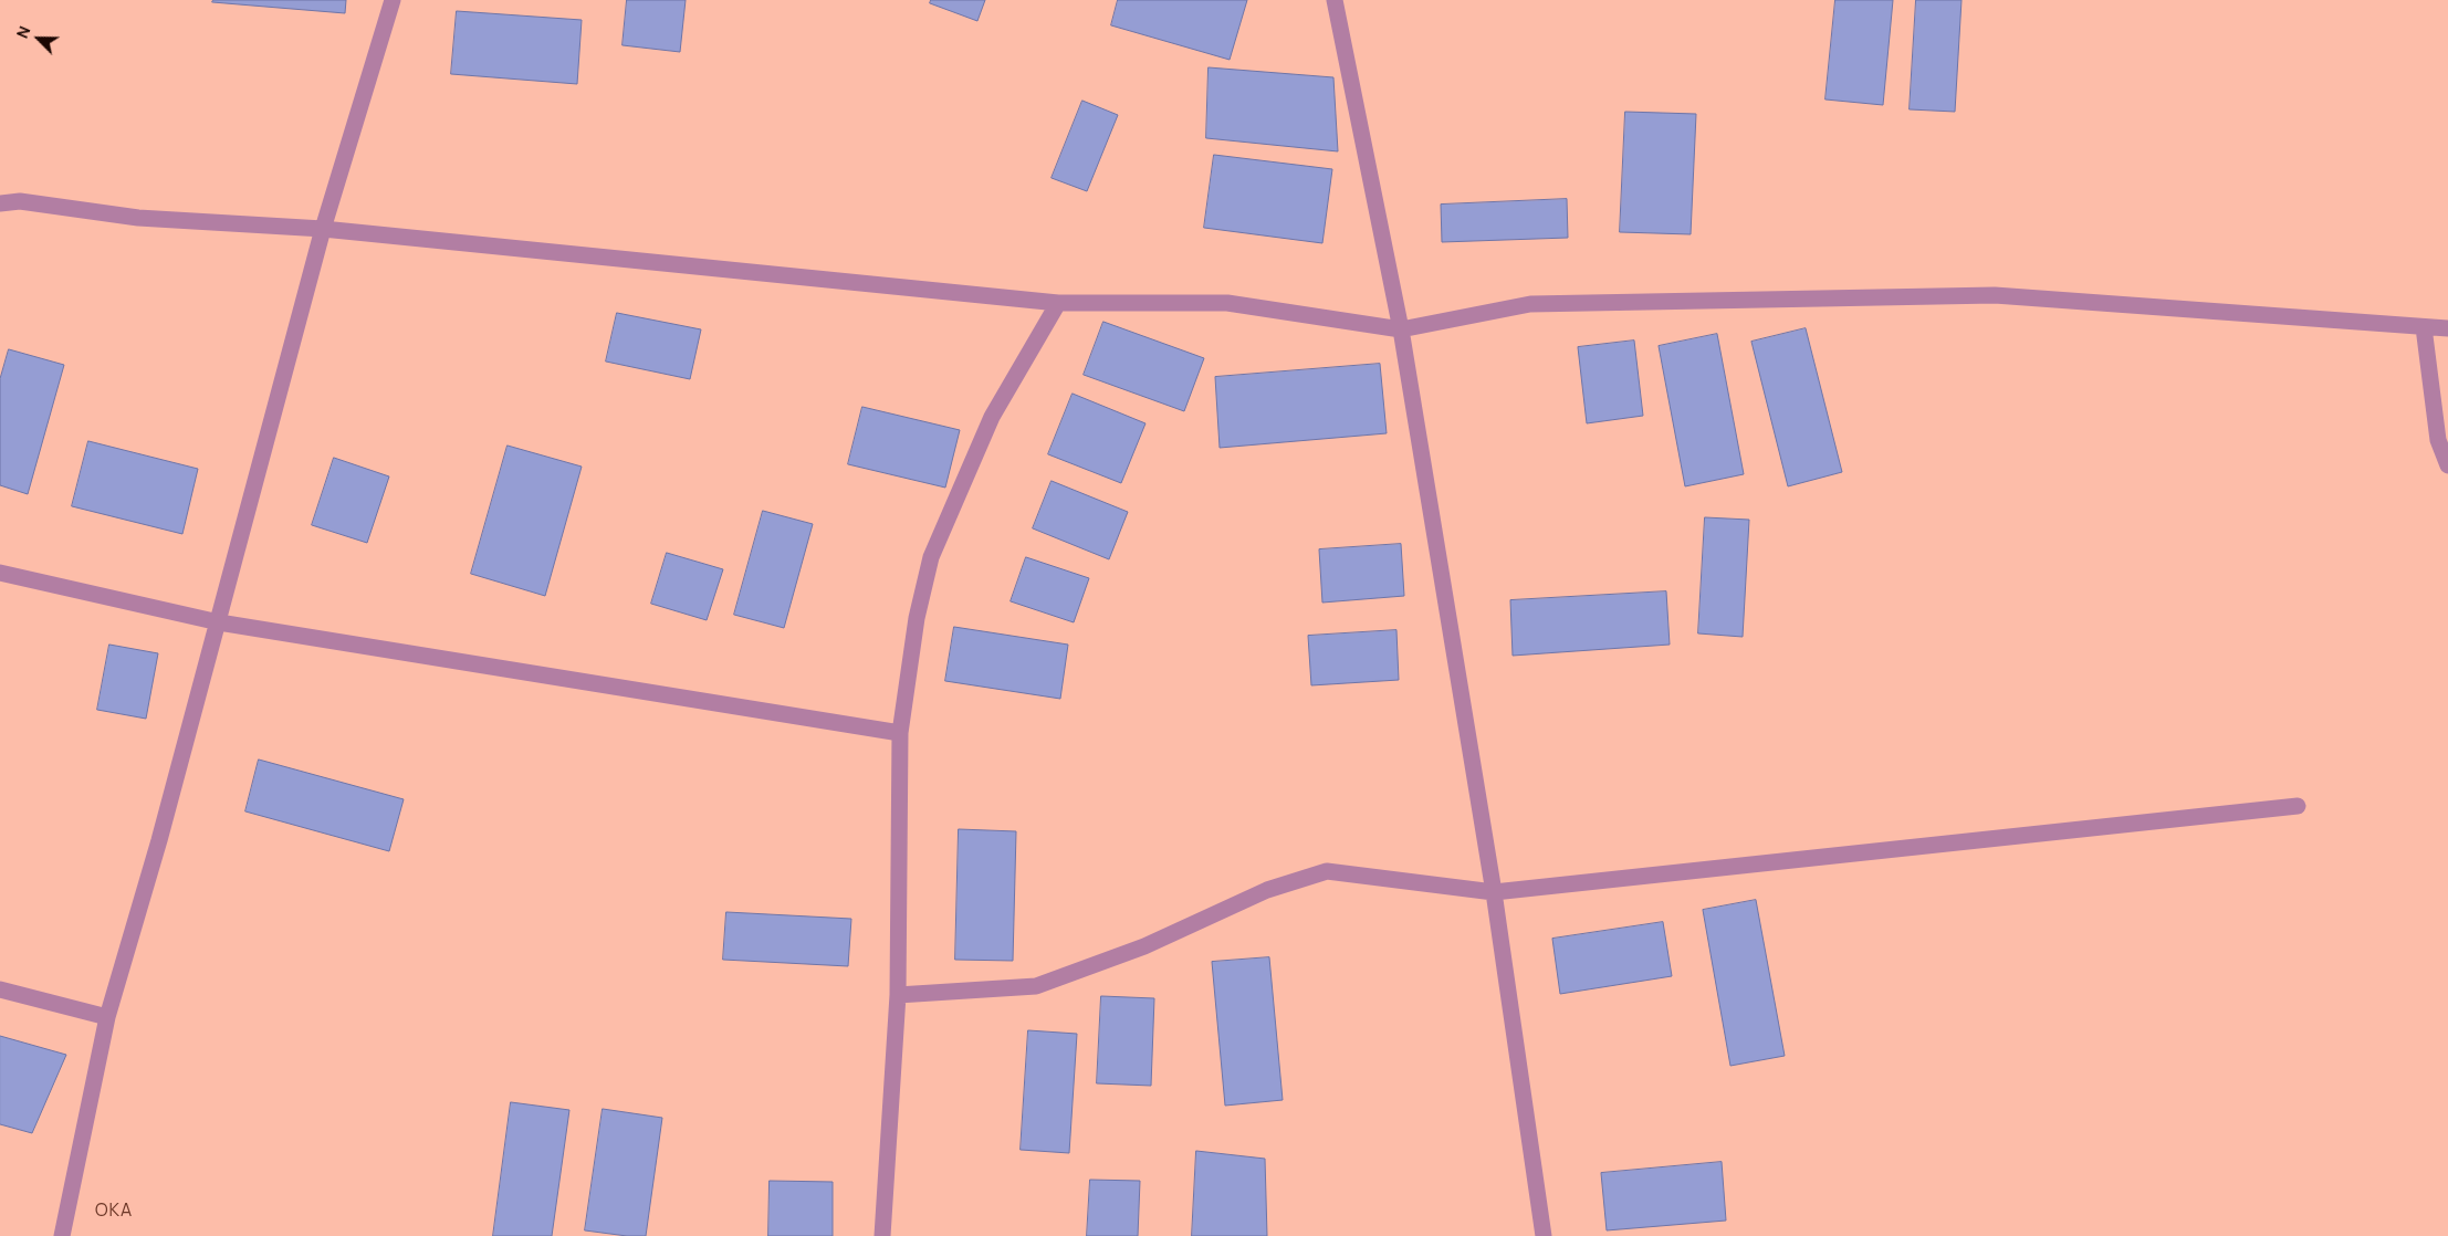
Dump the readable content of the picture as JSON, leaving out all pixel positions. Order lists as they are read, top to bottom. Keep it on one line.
{"districts":["OKA"],"north":"top left"}
